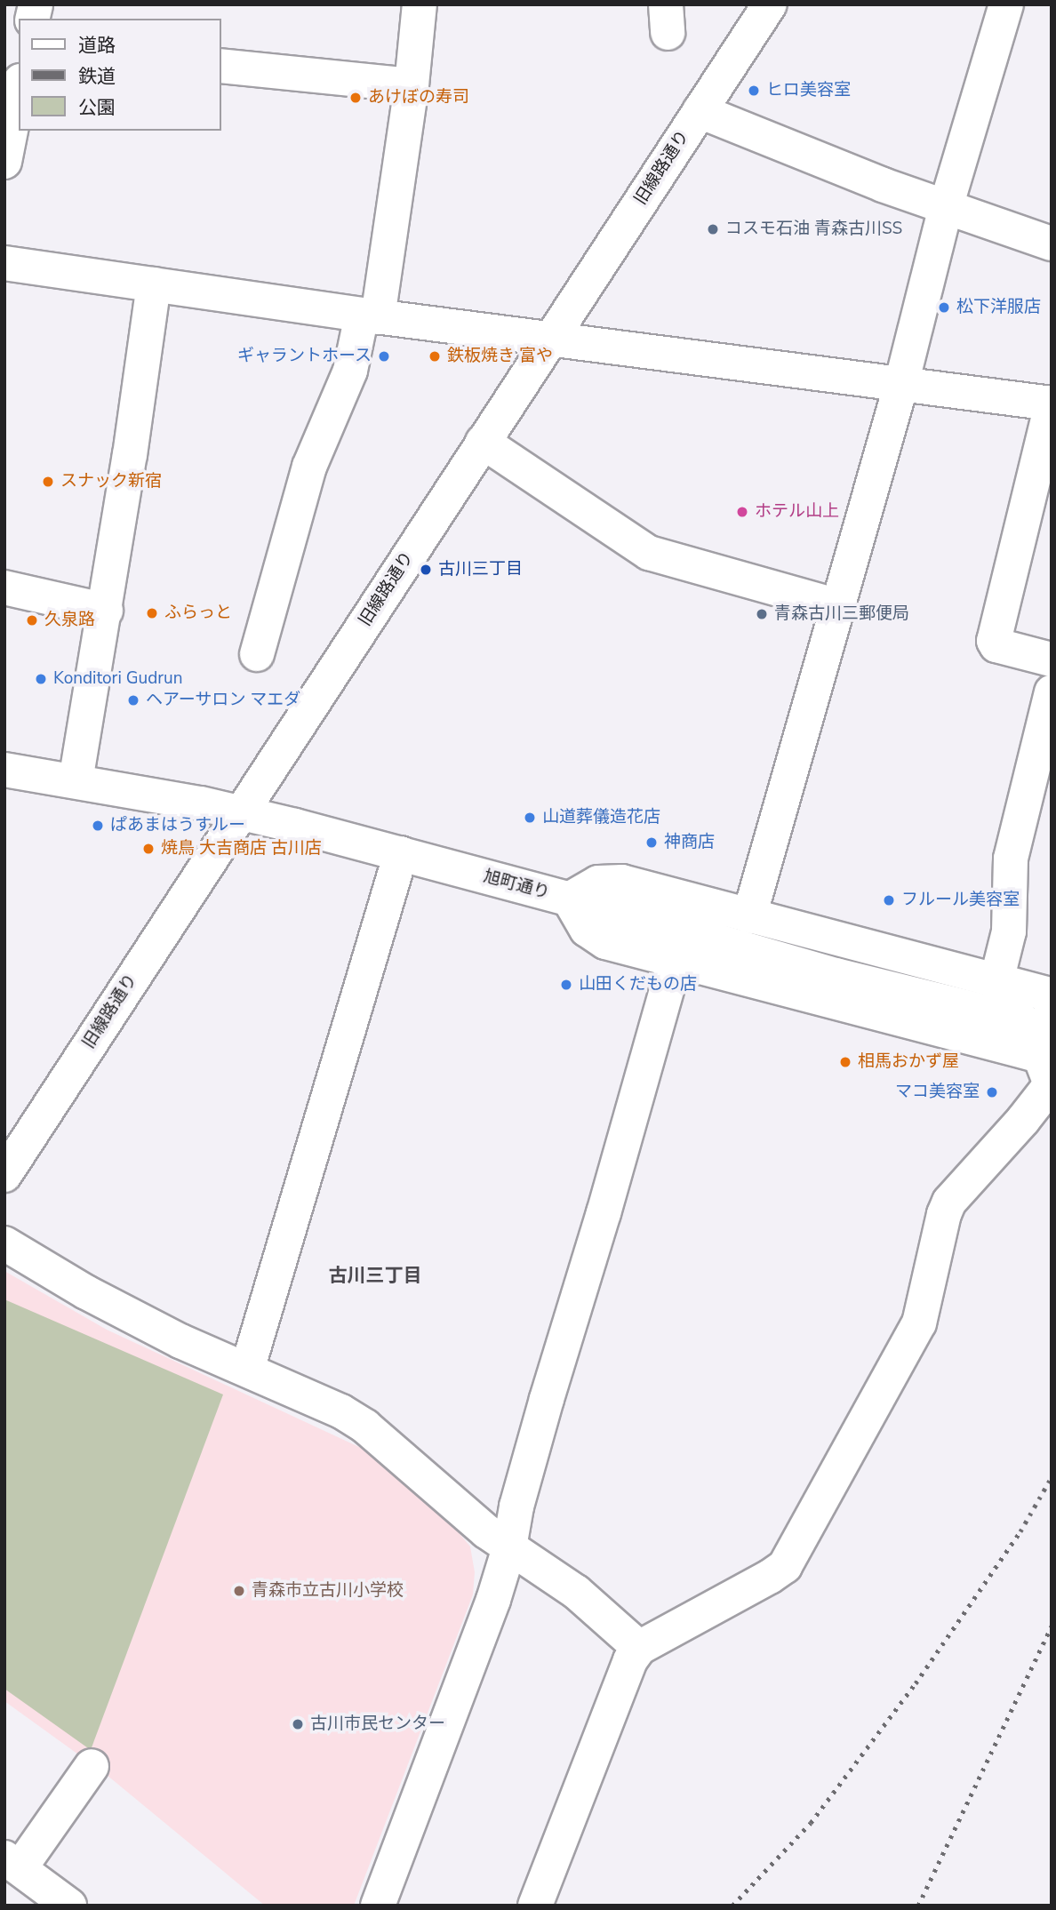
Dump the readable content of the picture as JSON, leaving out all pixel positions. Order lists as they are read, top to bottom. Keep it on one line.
{"streets":{"street":["旧線路通り","旭町通り"]},"crossings":[["旧線路通り","旭町通り"]],"districts":["古川三丁目"],"places":["ヒロ美容室","あけぼの寿司","コスモ石油 青森古川SS","松下洋服店","ギャラントホース","鉄板焼き 富や","スナック新宿","ホテル山上","古川三丁目","ふらっと","青森古川三郵便局","久泉路","Konditori Gudrun","ヘアーサロン マエダ","山道葬儀造花店","ぱあまはうすルー","神商店","焼鳥 大吉商店 古川店","フルール美容室","山田くだもの店","相馬おかず屋","マコ美容室","青森市立古川小学校","古川市民センター"],"legend":["道路","鉄道","公園"]}
